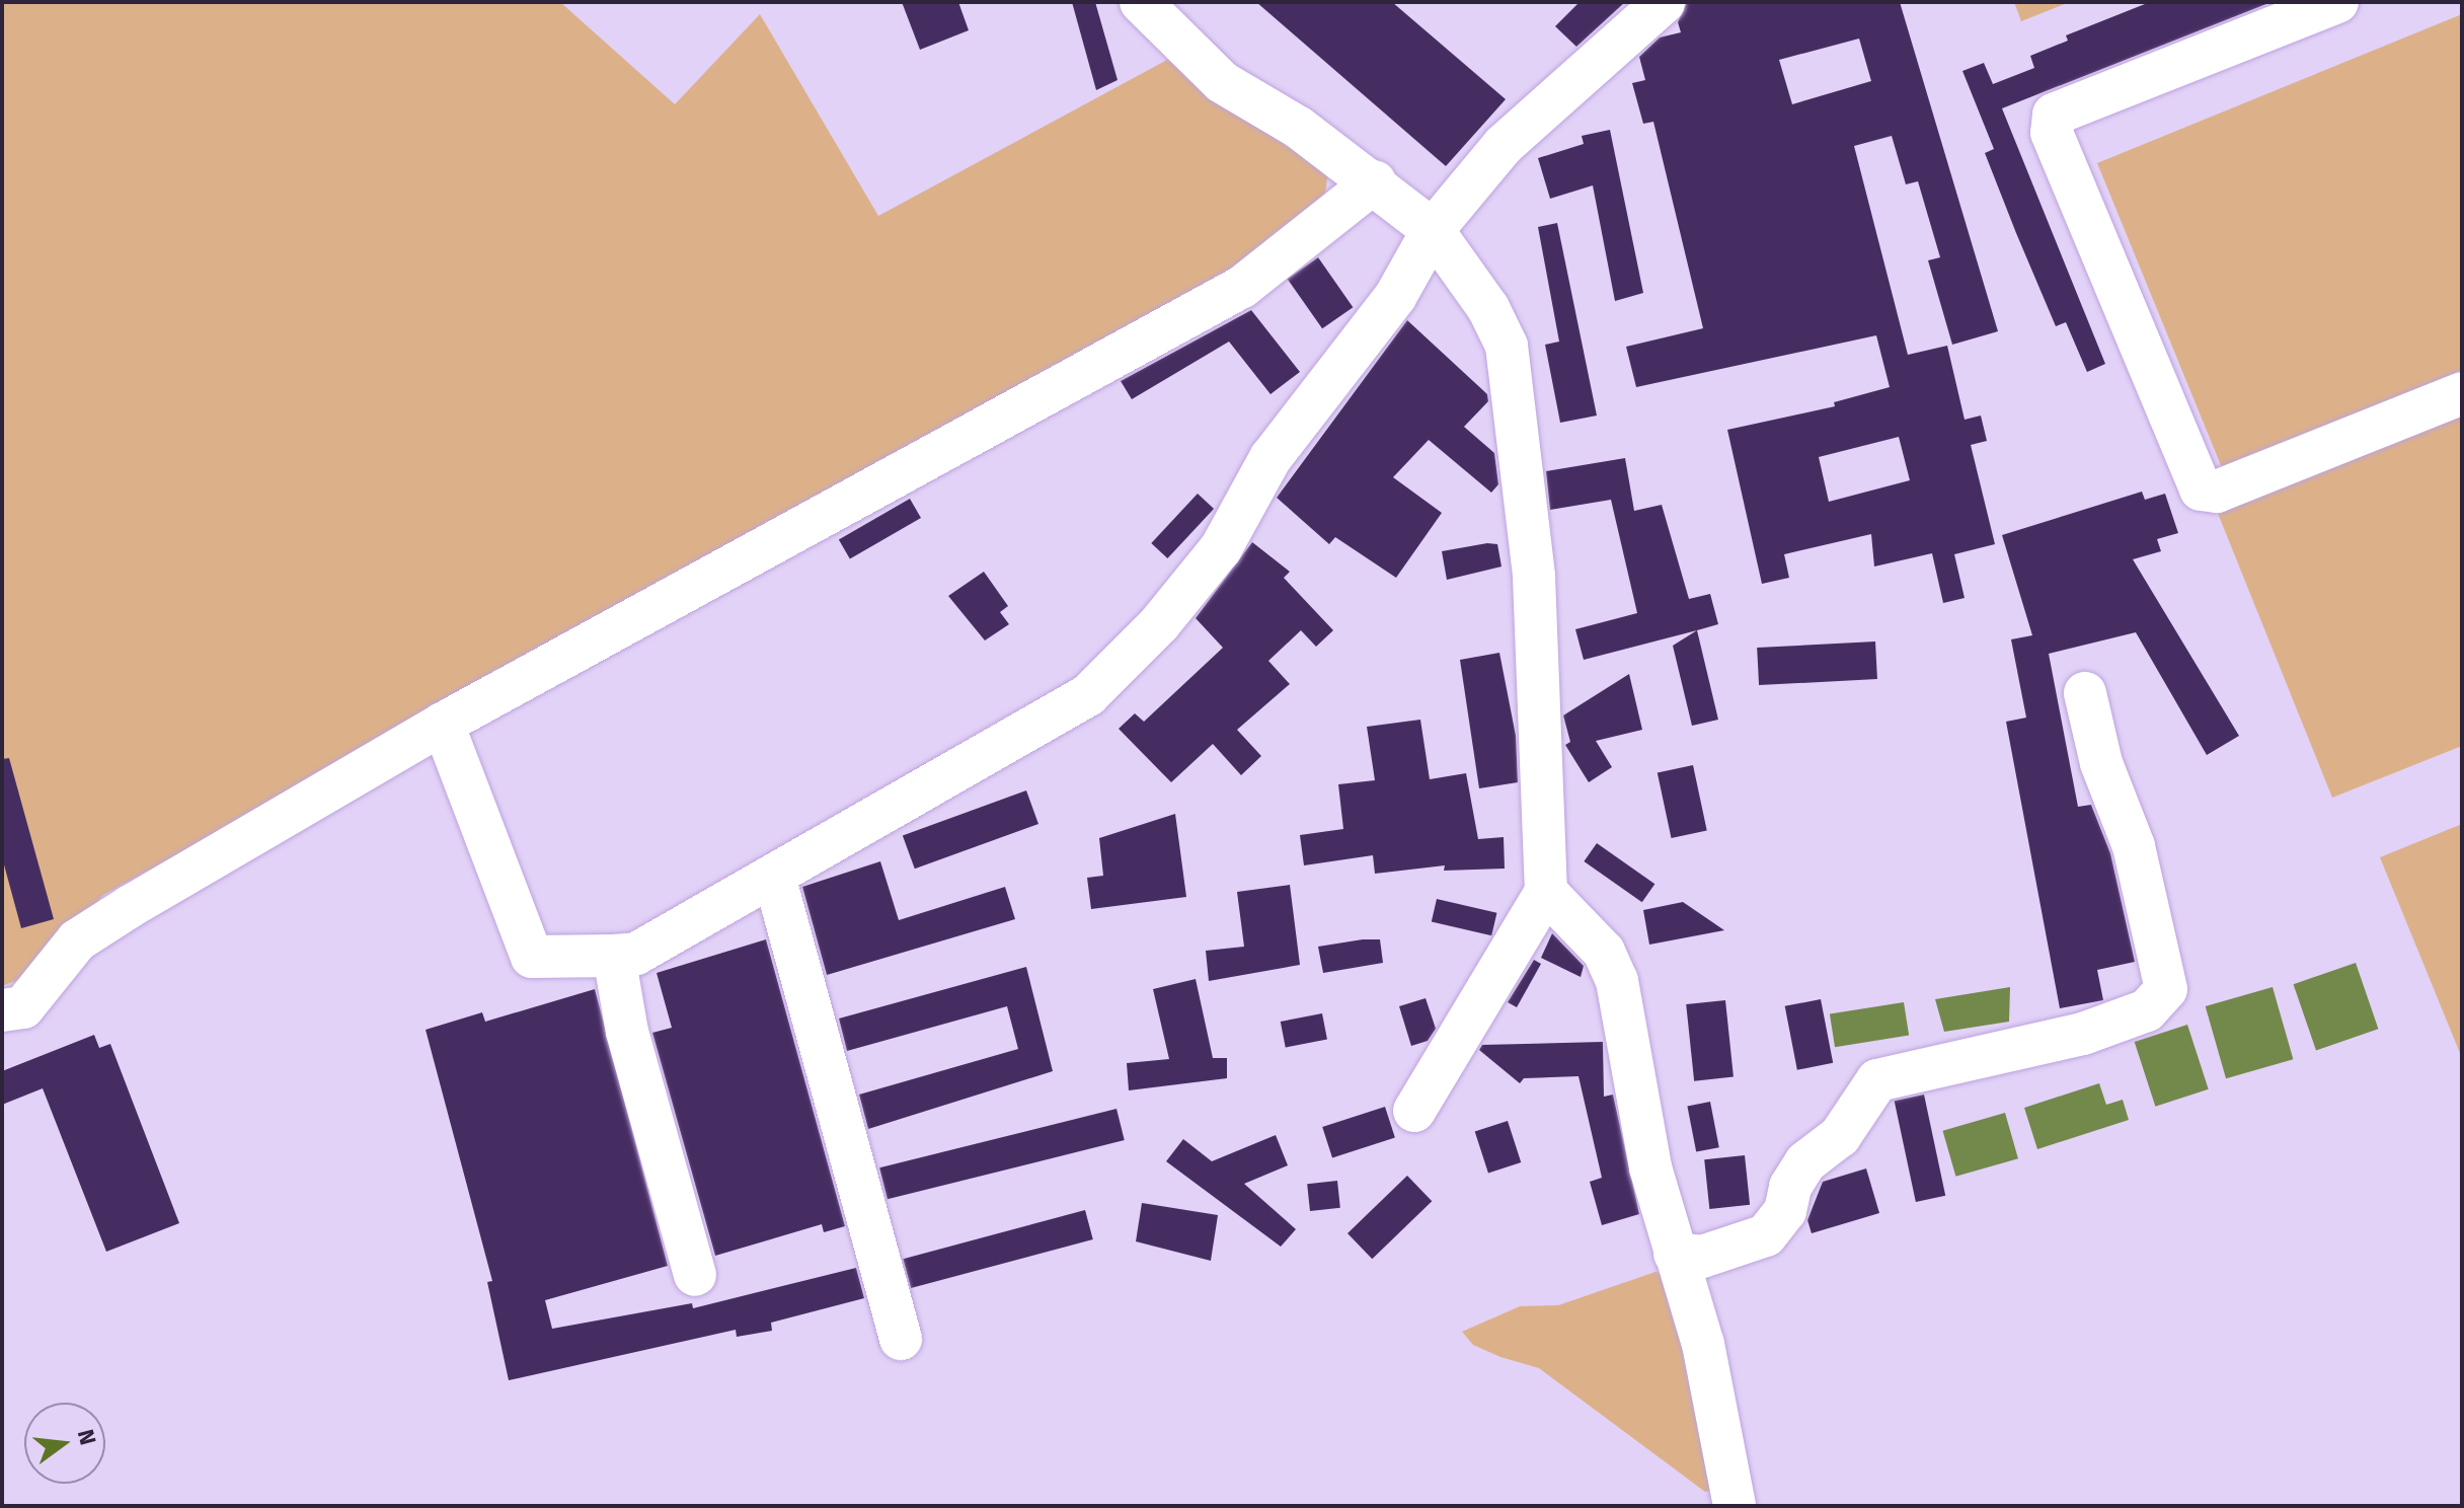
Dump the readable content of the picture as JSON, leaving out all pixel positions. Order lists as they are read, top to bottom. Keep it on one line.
{"north":"right"}
